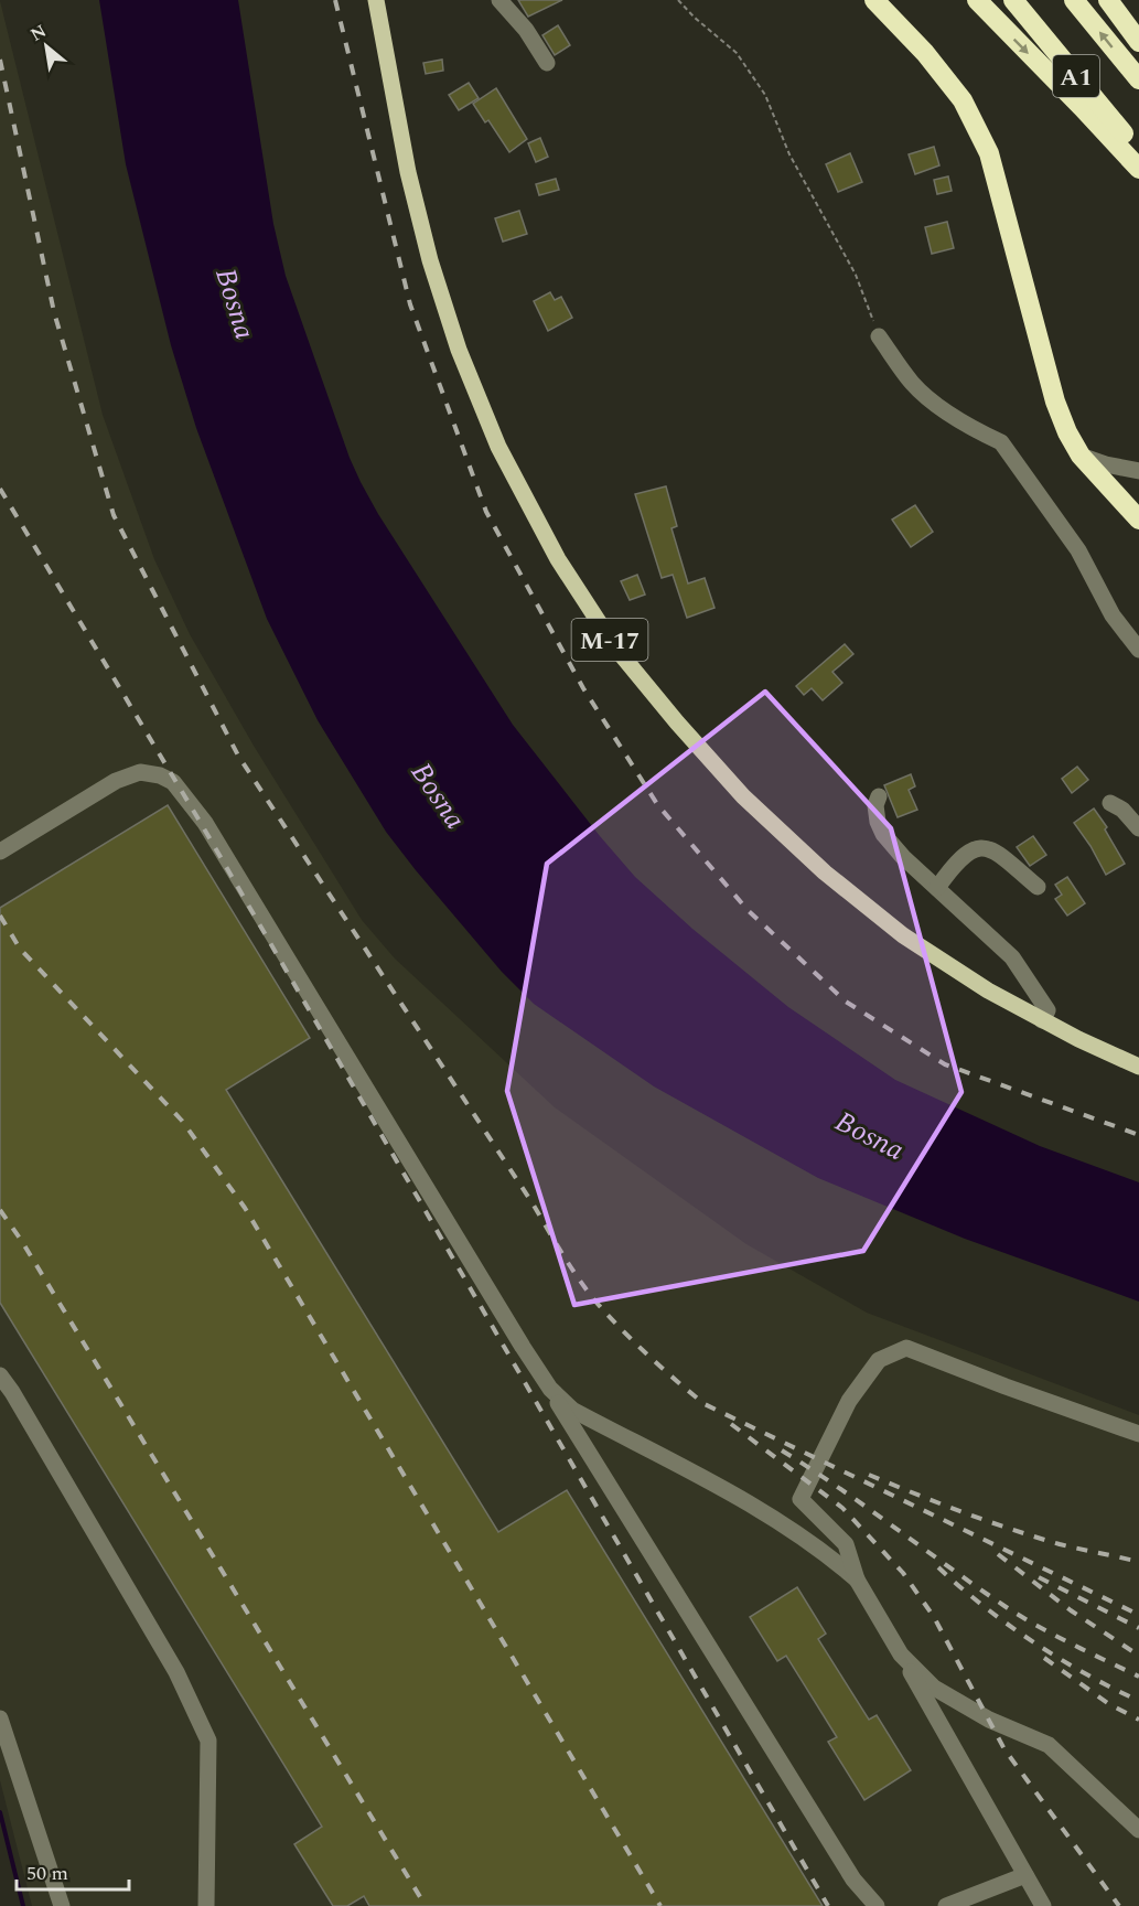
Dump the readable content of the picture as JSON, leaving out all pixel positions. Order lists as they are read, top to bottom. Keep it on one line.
{"streets":{"highway":["A1"],"main road":["M-17"]},"water":["Bosna"],"scale_bar":"50 m","north":"top left"}
